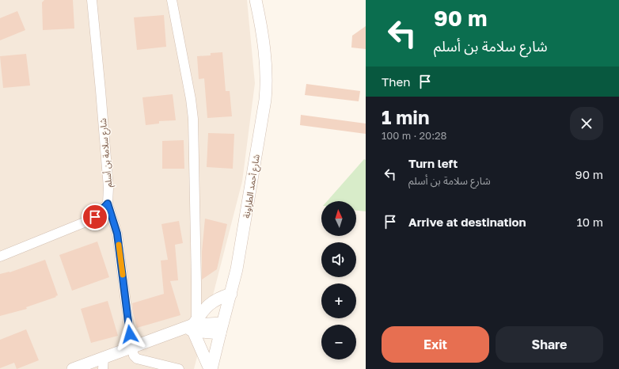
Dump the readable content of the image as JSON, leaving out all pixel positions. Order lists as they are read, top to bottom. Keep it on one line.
{"streets":{"street":["شارع سلامة بن أسلم","شارع أحمد الطراونة"]},"north":"top","page":{"turn":["90 m","شارع سلامة بن أسلم"],"then":"Then","heading":["1 min","100 m · 20:28"],"list":[{"name":"Turn left","note":"شارع سلامة بن أسلم","value":"90 m"},{"name":"Arrive at destination","value":"10 m"}],"map_buttons":["+","−"],"buttons":["Exit","Share"]}}
